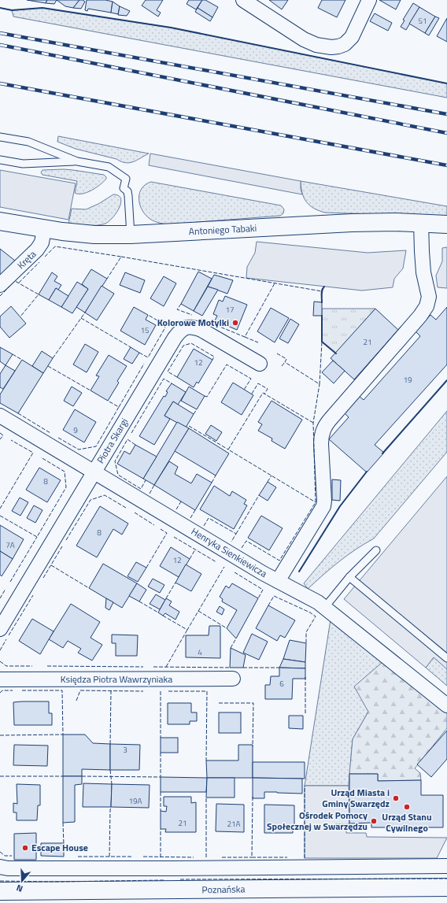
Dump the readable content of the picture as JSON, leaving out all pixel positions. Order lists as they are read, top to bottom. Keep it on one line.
{"streets":{"street":["Antoniego Tabaki","Kręta","Piotra Skargi","Henryka Sienkiewicza","Księdza Piotra Wawrzyniaka","Poznańska"]},"crossings":[["Antoniego Tabaki","Kręta"],["Piotra Skargi","Henryka Sienkiewicza"]],"places":["Kolorowe Motylki","Urząd Miasta i Gminy Swarzędz","Urząd Stanu Cywilnego","Ośrodek Pomocy Społecznej w Swarzędzu","Escape House"],"house_numbers":["51","17","15","21","12","19","9","8","8","7A","12","4","6","3","19A","21","21A"],"north":"bottom"}
